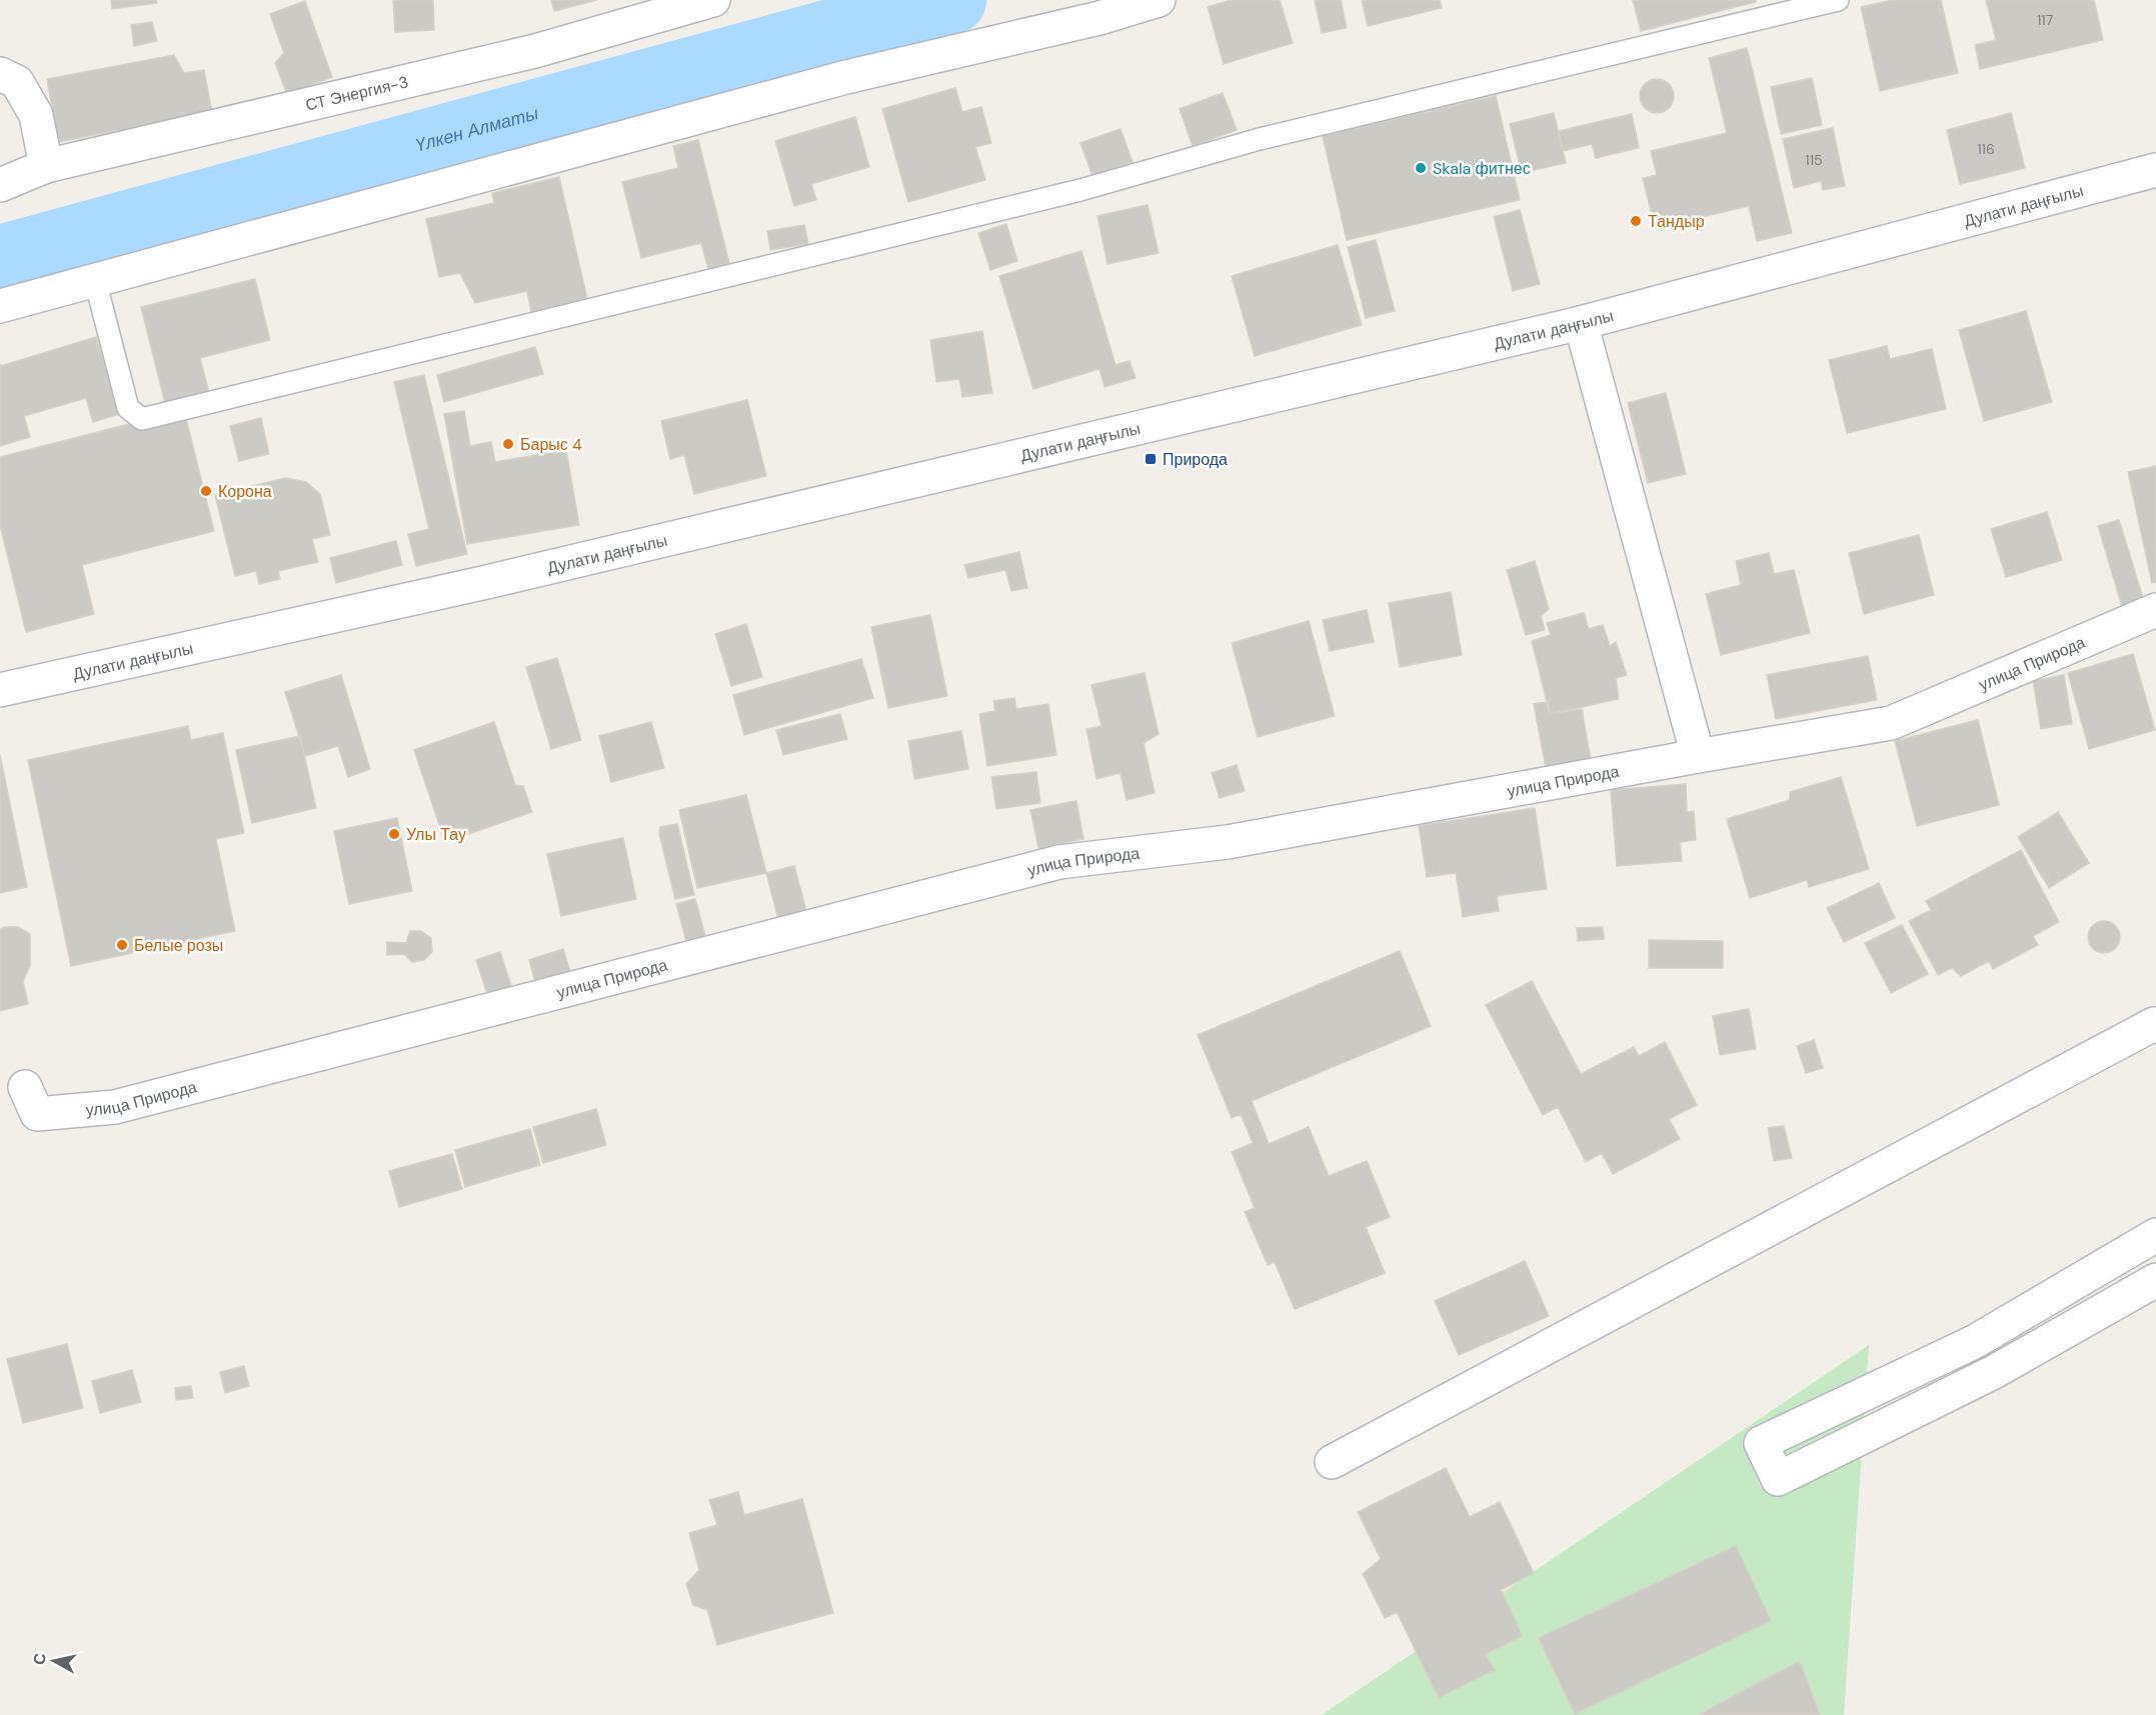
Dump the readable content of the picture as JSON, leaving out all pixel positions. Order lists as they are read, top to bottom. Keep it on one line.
{"streets":{"street":["СТ Энергия-3","Дулати даңғылы","улица Природа"]},"water":["Үлкен Алматы"],"places":{"other":["Skala фитнес","Тандыр","Барыс 4","Корона","Улы Тау","Белые розы"],"transit":["Природа"]},"house_numbers":["117","116","115"],"north":"left"}
